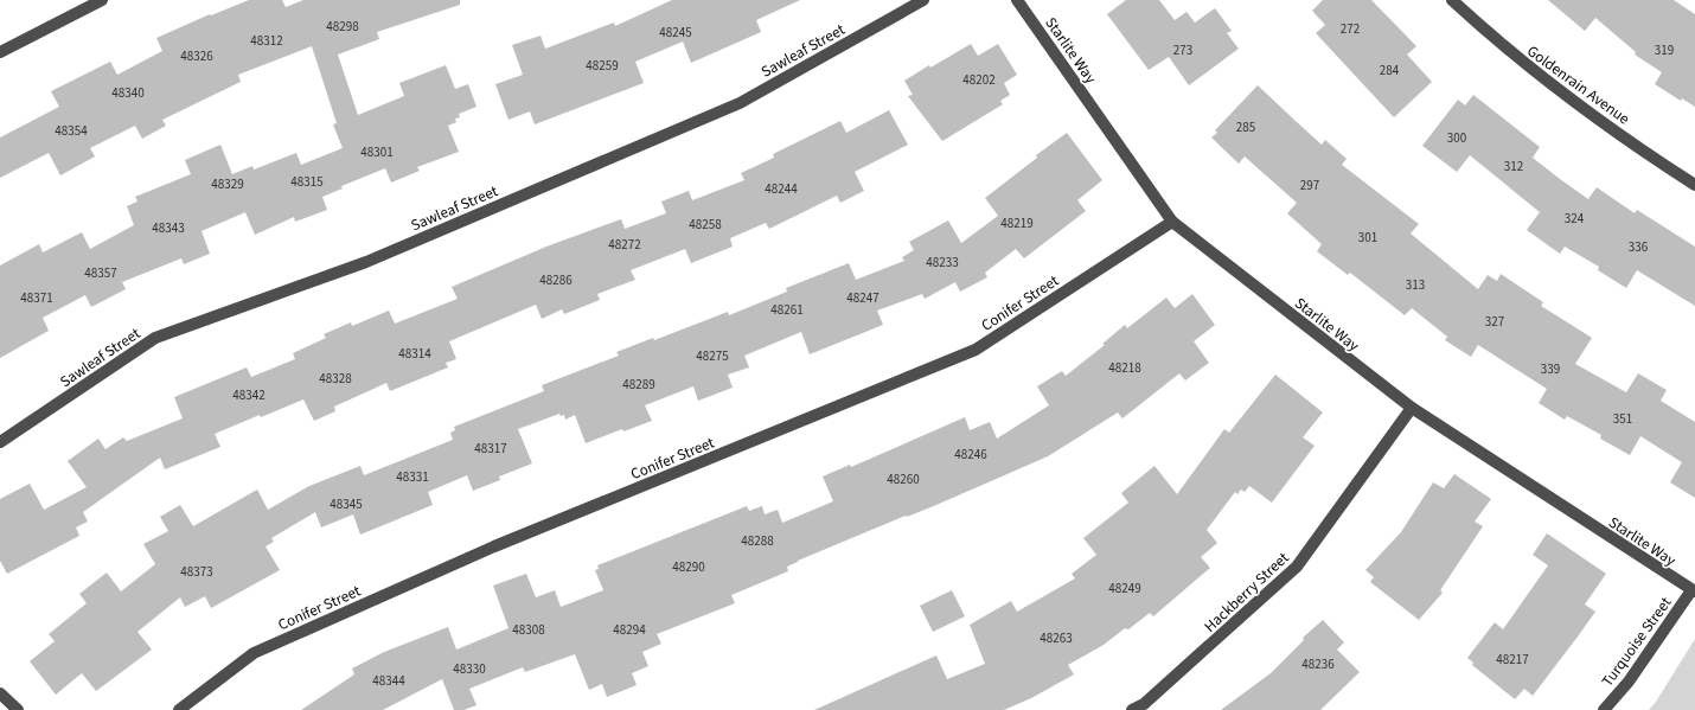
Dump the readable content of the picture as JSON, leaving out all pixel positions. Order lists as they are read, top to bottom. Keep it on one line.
{"streets":{"street":["Sawleaf Street","Starlite Way","Goldenrain Avenue","Conifer Street","Hackberry Street","Turquoise Street"]},"crossings":[["Starlite Way","Conifer Street"],["Starlite Way","Hackberry Street"],["Starlite Way","Turquoise Street"]],"house_numbers":["48298","272","48245","48312","273","319","48326","48259","284","48202","48340","285","48354","300","48301","312","48315","48329","297","48244","324","48219","48258","48343","301","48272","336","48233","48357","48286","313","48371","48247","48261","327","48314","48275","48218","339","48328","48289","48342","351","48317","48246","48331","48260","48345","48288","48290","48373","48249","48308","48294","48263","48217","48236","48330","48344"]}
